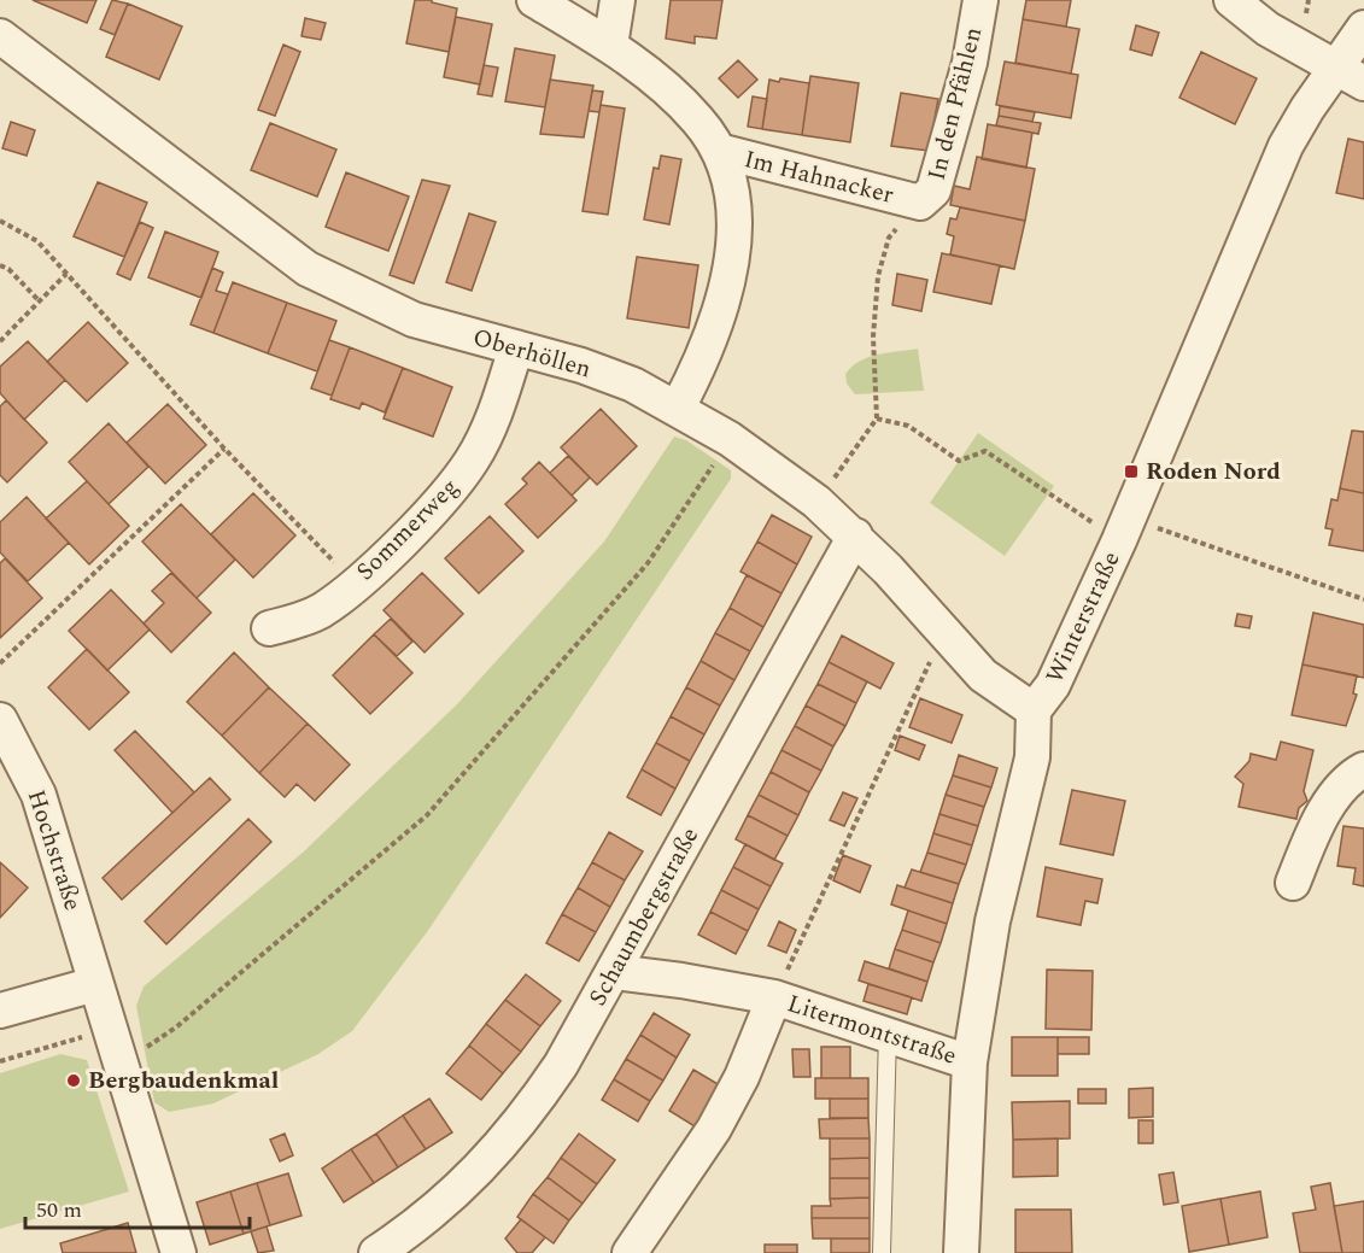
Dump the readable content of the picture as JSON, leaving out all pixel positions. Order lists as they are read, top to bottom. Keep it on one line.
{"streets":{"street":["In den Pfählen","Im Hahnacker","Oberhöllen","Sommerweg","Winterstraße","Hochstraße","Schaumbergstraße","Litermontstraße"]},"crossings":[["In den Pfählen","Im Hahnacker"],["Im Hahnacker","Oberhöllen"],["Oberhöllen","Sommerweg"],["Oberhöllen","Winterstraße"],["Oberhöllen","Schaumbergstraße"],["Winterstraße","Litermontstraße"],["Schaumbergstraße","Litermontstraße"]],"places":{"transit":["Roden Nord"],"other":["Bergbaudenkmal"]},"scale_bar":"50 m"}
